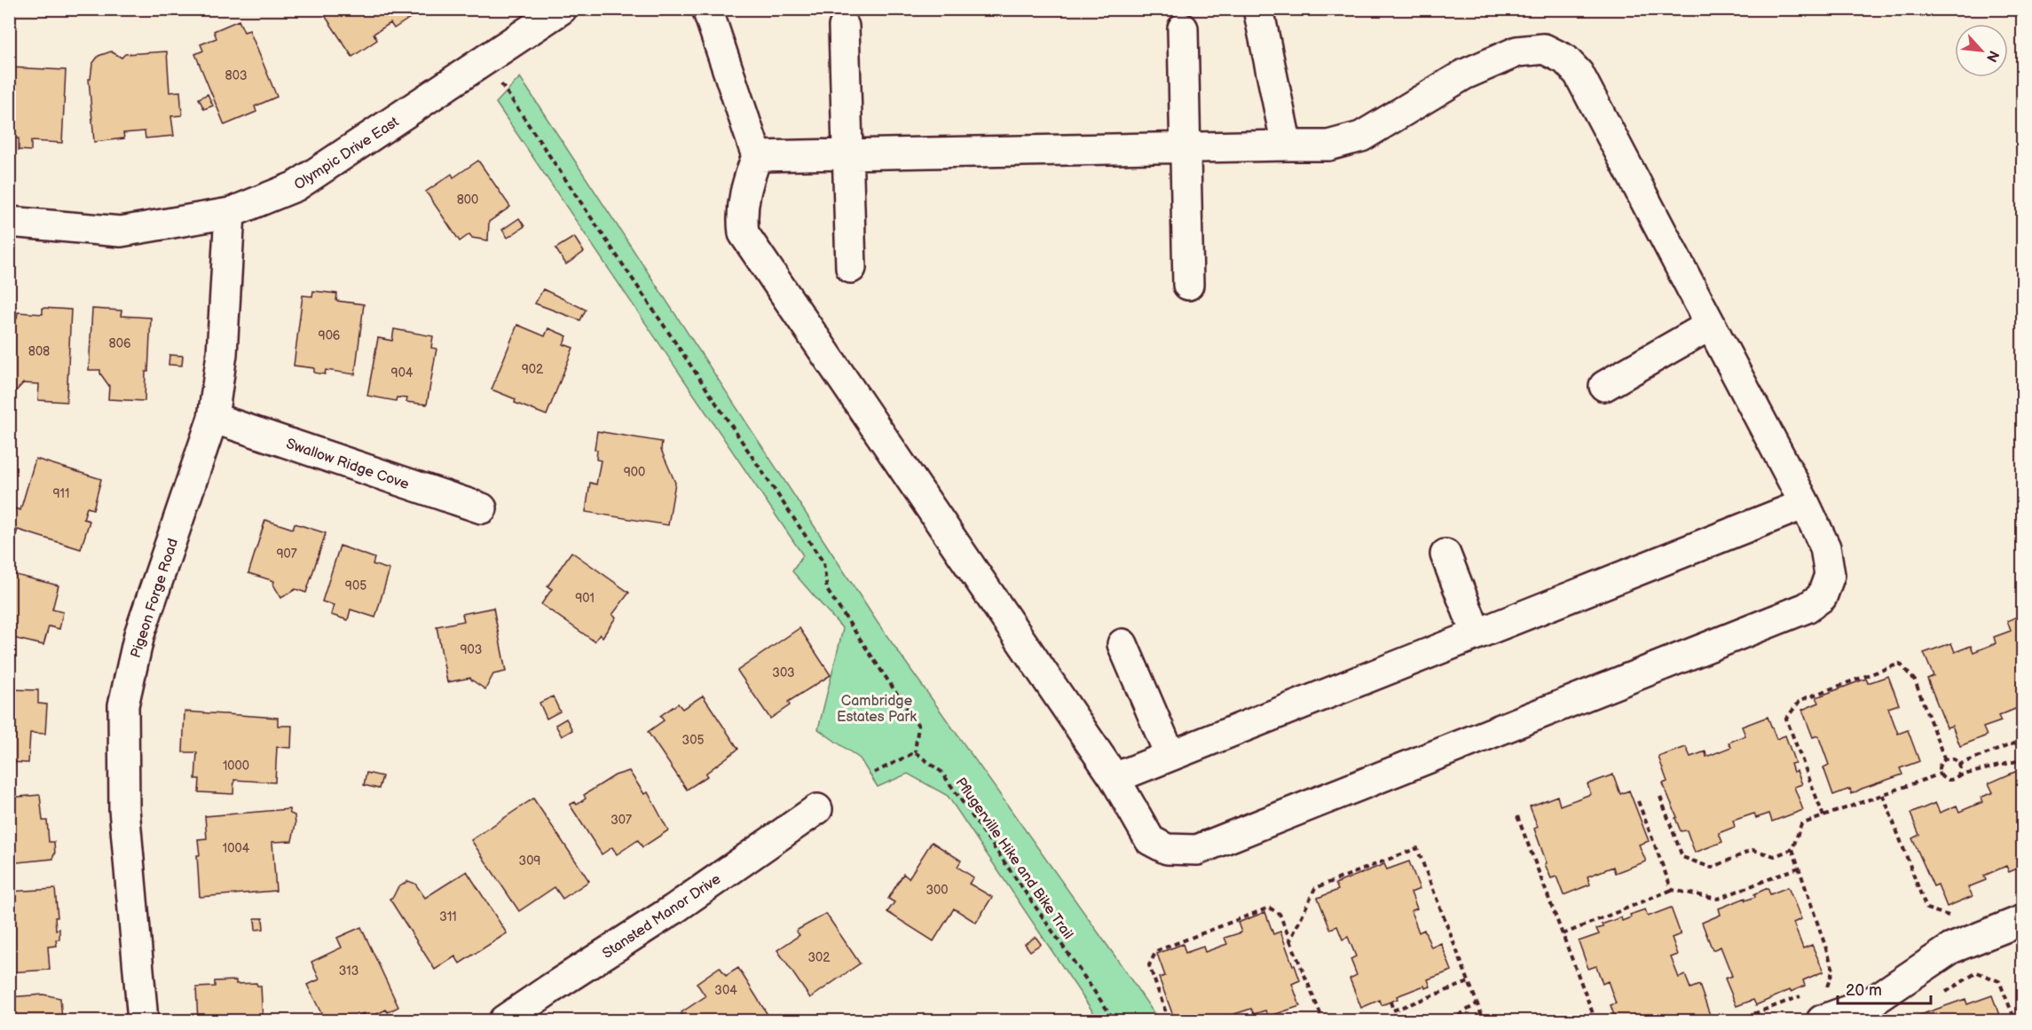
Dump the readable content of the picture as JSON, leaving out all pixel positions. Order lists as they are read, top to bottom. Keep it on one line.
{"streets":{"street":["Olympic Drive East","Swallow Ridge Cove","Pigeon Forge Road","Stansted Manor Drive"],"path":["Pflugerville Hike and Bike Trail"]},"crossings":[["Olympic Drive East","Pigeon Forge Road"],["Swallow Ridge Cove","Pigeon Forge Road"]],"parks":["Cambridge Estates Park"],"house_numbers":["803","800","906","806","808","902","904","900","911","907","905","901","903","303","305","1000","307","1004","309","300","311","302","313","304"],"scale_bar":"20 m","north":"bottom right"}
